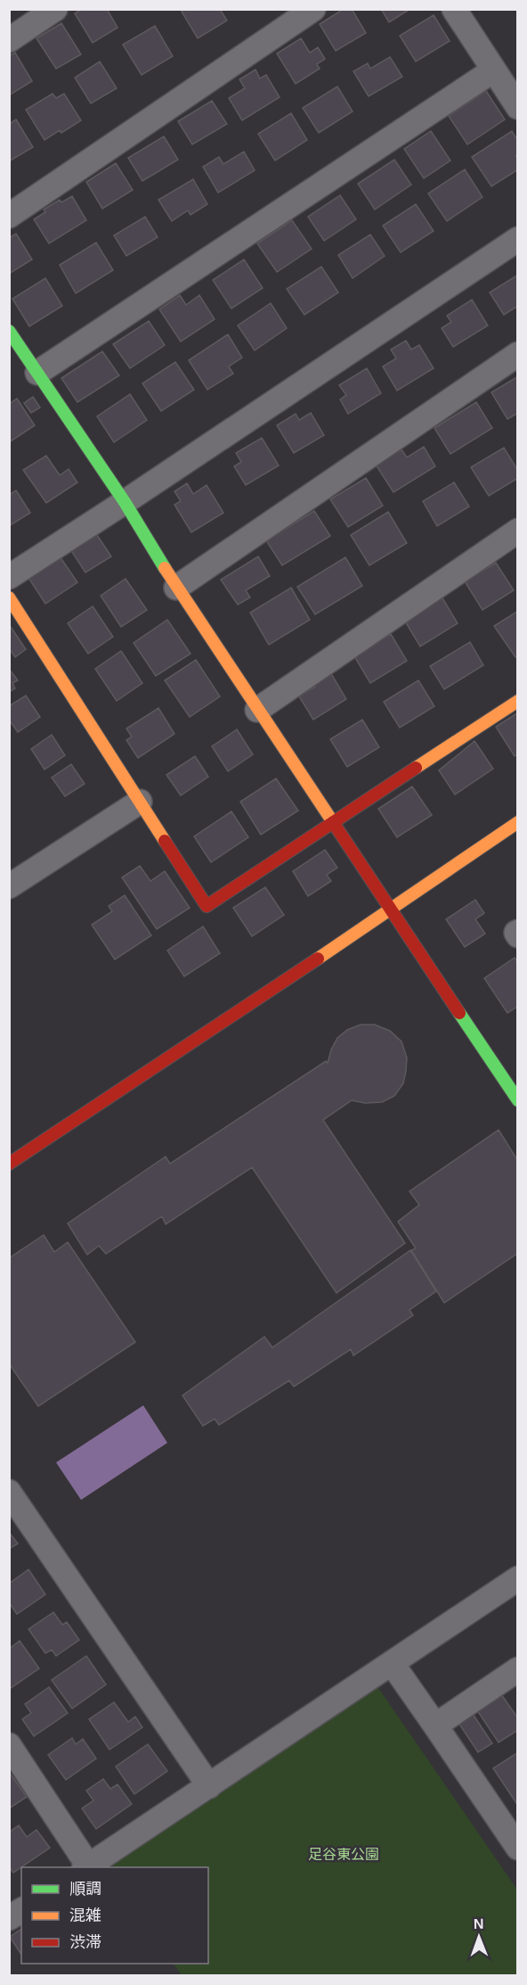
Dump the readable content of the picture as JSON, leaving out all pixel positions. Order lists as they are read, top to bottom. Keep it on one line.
{"parks":["足谷東公園"],"legend":["順調","混雑","渋滞"],"north":"top"}
